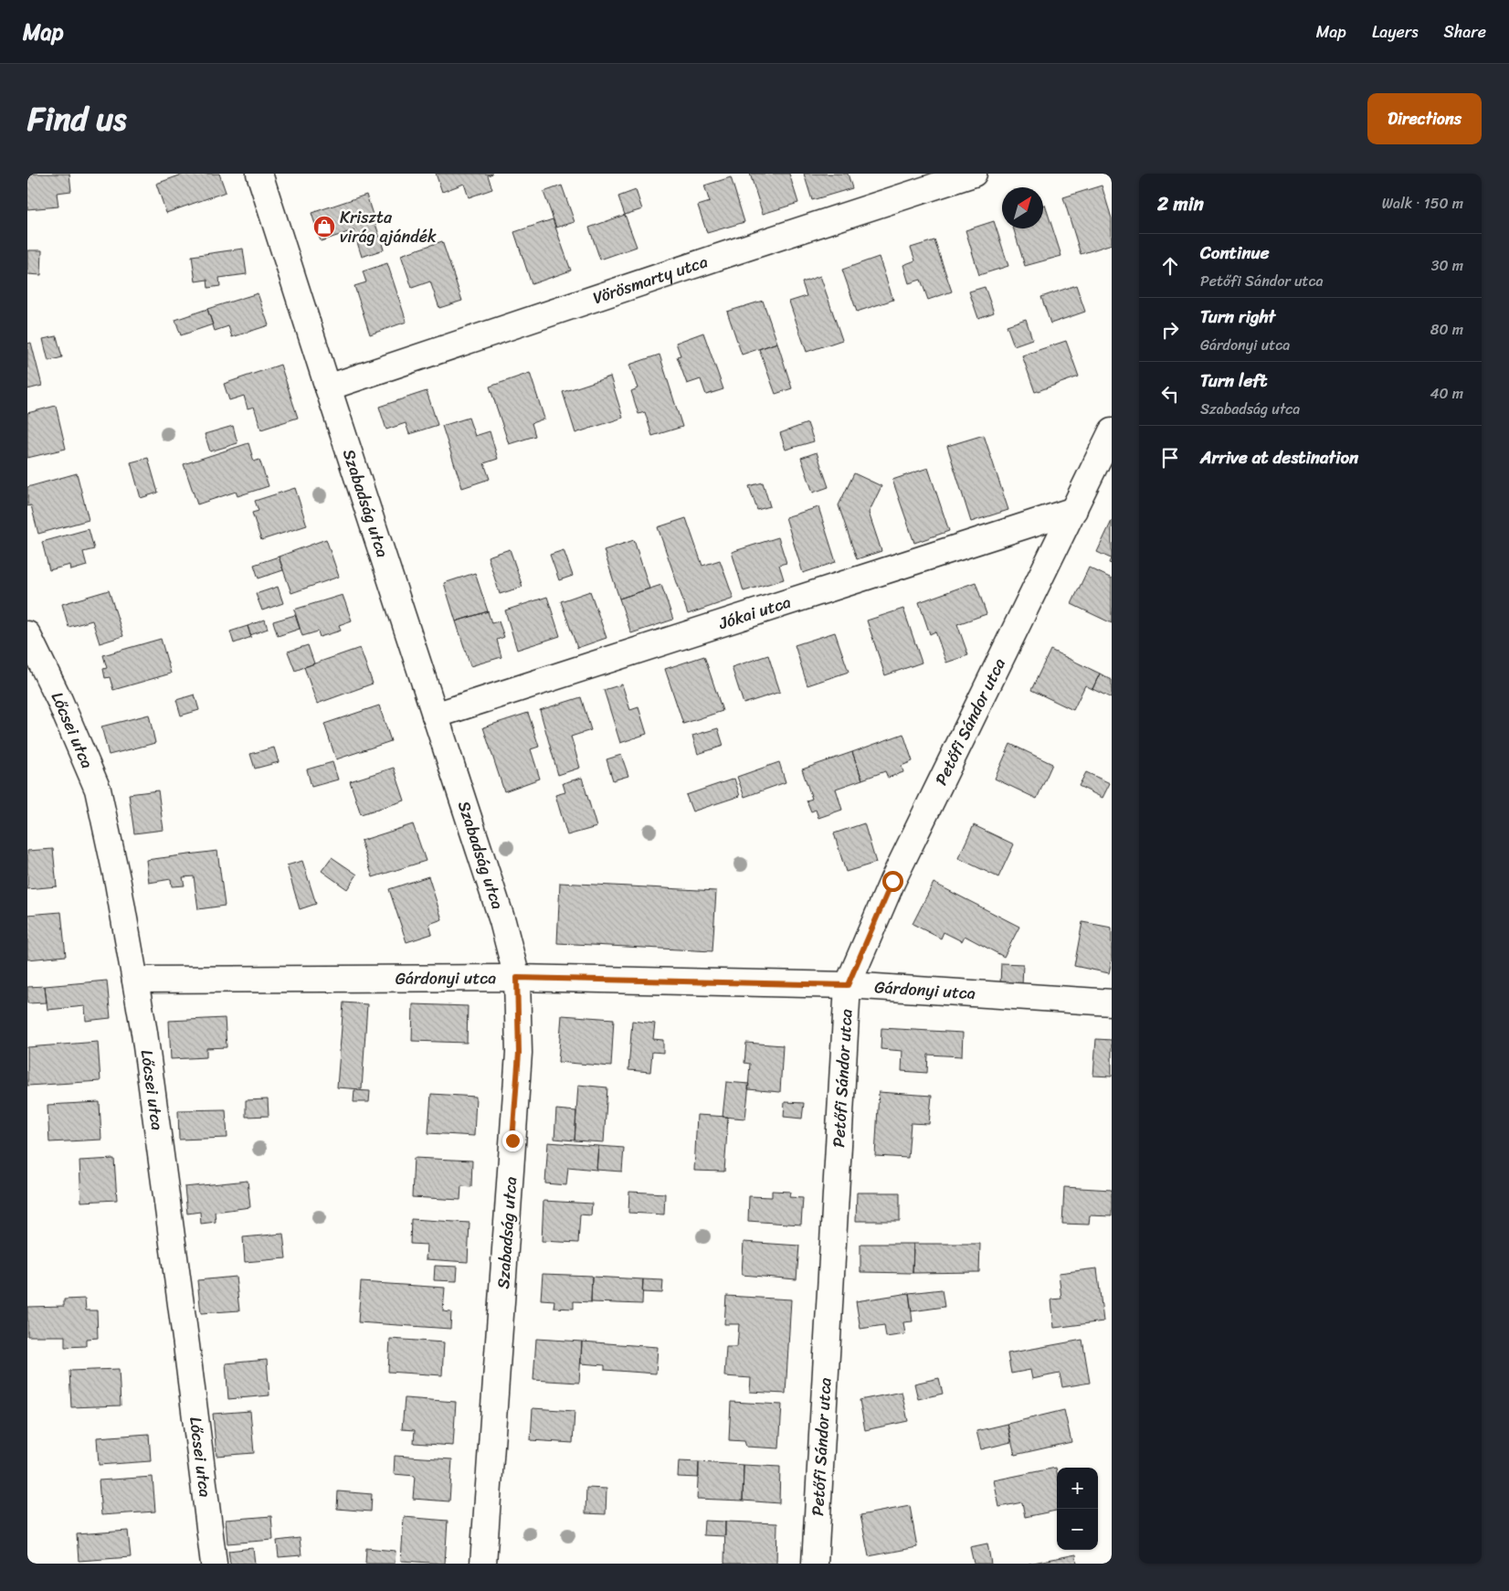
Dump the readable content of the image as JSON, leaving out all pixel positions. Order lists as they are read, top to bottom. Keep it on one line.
{"streets":{"street":["Vörösmarty utca","Szabadság utca","Jókai utca","Petőfi Sándor utca","Lőcsei utca","Gárdonyi utca"]},"crossings":[["Vörösmarty utca","Szabadság utca"],["Szabadság utca","Jókai utca"],["Szabadság utca","Gárdonyi utca"],["Jókai utca","Petőfi Sándor utca"],["Petőfi Sándor utca","Gárdonyi utca"],["Lőcsei utca","Gárdonyi utca"]],"places":{"shop":["Kriszta virág ajándék"]},"north":"top right","page":{"header":"Map","nav":["Map","Layers","Share"],"title":"Find us","buttons":"Directions","heading":["2 min","Walk · 150 m"],"list":[["Continue","Petőfi Sándor utca","30 m"],["Turn right","Gárdonyi utca","80 m"],["Turn left","Szabadság utca","40 m"],"Arrive at destination"],"map_buttons":["+","−"]}}
